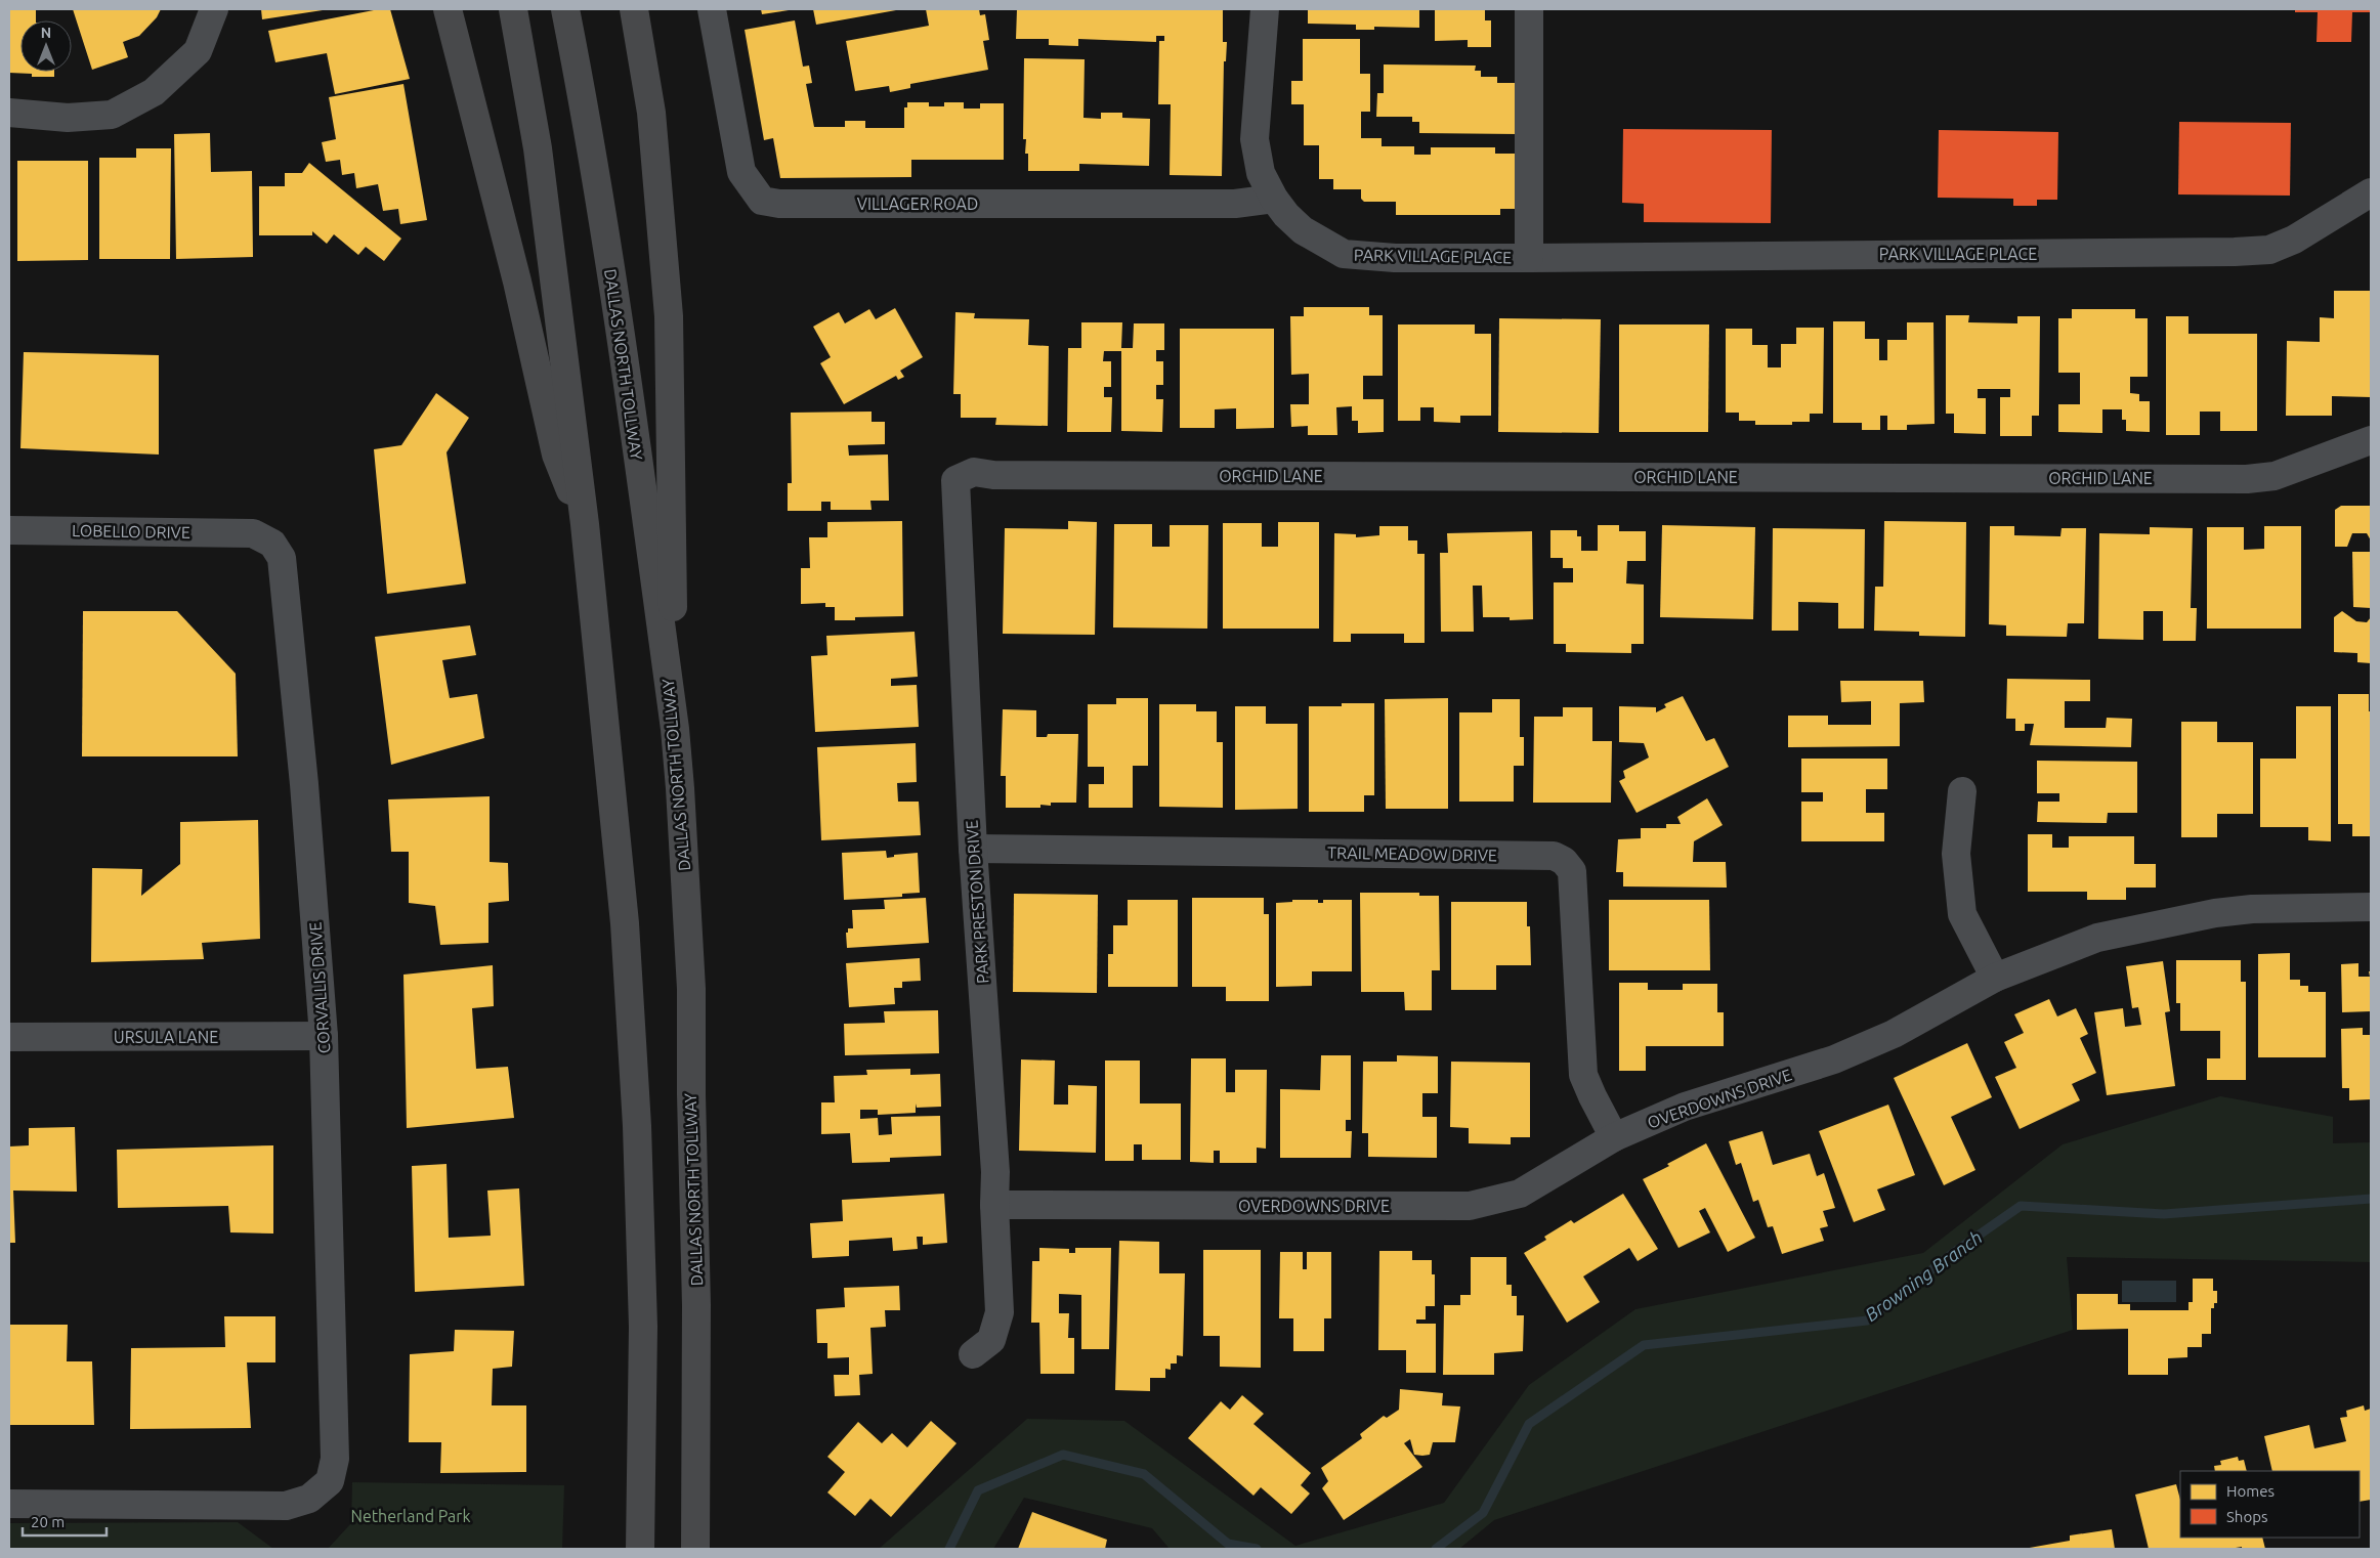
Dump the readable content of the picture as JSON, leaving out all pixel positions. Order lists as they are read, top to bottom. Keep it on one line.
{"streets":{"highway":["DALLAS NORTH TOLLWAY"],"street":["VILLAGER ROAD","PARK VILLAGE PLACE","ORCHID LANE","LOBELLO DRIVE","TRAIL MEADOW DRIVE","PARK PRESTON DRIVE","CORVALLIS DRIVE","URSULA LANE","OVERDOWNS DRIVE"]},"crossings":[["VILLAGER ROAD","PARK VILLAGE PLACE"],["ORCHID LANE","PARK PRESTON DRIVE"],["LOBELLO DRIVE","CORVALLIS DRIVE"],["TRAIL MEADOW DRIVE","PARK PRESTON DRIVE"],["TRAIL MEADOW DRIVE","OVERDOWNS DRIVE"],["PARK PRESTON DRIVE","OVERDOWNS DRIVE"],["CORVALLIS DRIVE","URSULA LANE"]],"water":["Browning Branch"],"parks":["Netherland Park"],"legend":["Homes","Shops"],"scale_bar":"20 m","north":"top"}
